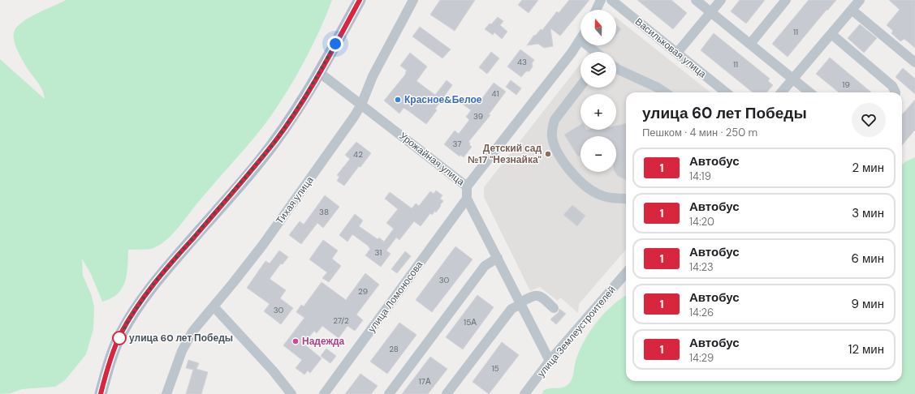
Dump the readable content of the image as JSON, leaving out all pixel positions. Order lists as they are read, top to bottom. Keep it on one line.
{"streets":{"street":["Васильковая улица","Урожайная улица","Тихая улица","улица Ломоносова","улица Землеустроителей"]},"crossings":[["Урожайная улица","Тихая улица"],["Урожайная улица","улица Ломоносова"],["Урожайная улица","улица Землеустроителей"]],"places":["Красное&Белое","Детский сад №17 \"Незнайка\"","улица 60 лет Победы","Надежда"],"lines":["bus line 1"],"house_numbers":["11","43","11","19","41","39","37","42","38","31","30","29","30","27/2","15А","28","15","17А"],"north":"top","page":{"map_buttons":["+","−"],"heading":["улица 60 лет Победы","Пешком · 4 мин · 250 m"],"list":[{"mark":"1","name":"Автобус","note":"14:19","value":"2 мин"},{"mark":"1","name":"Автобус","note":"14:20","value":"3 мин"},{"mark":"1","name":"Автобус","note":"14:23","value":"6 мин"},{"mark":"1","name":"Автобус","note":"14:26","value":"9 мин"},{"mark":"1","name":"Автобус","note":"14:29","value":"12 мин"}]}}
